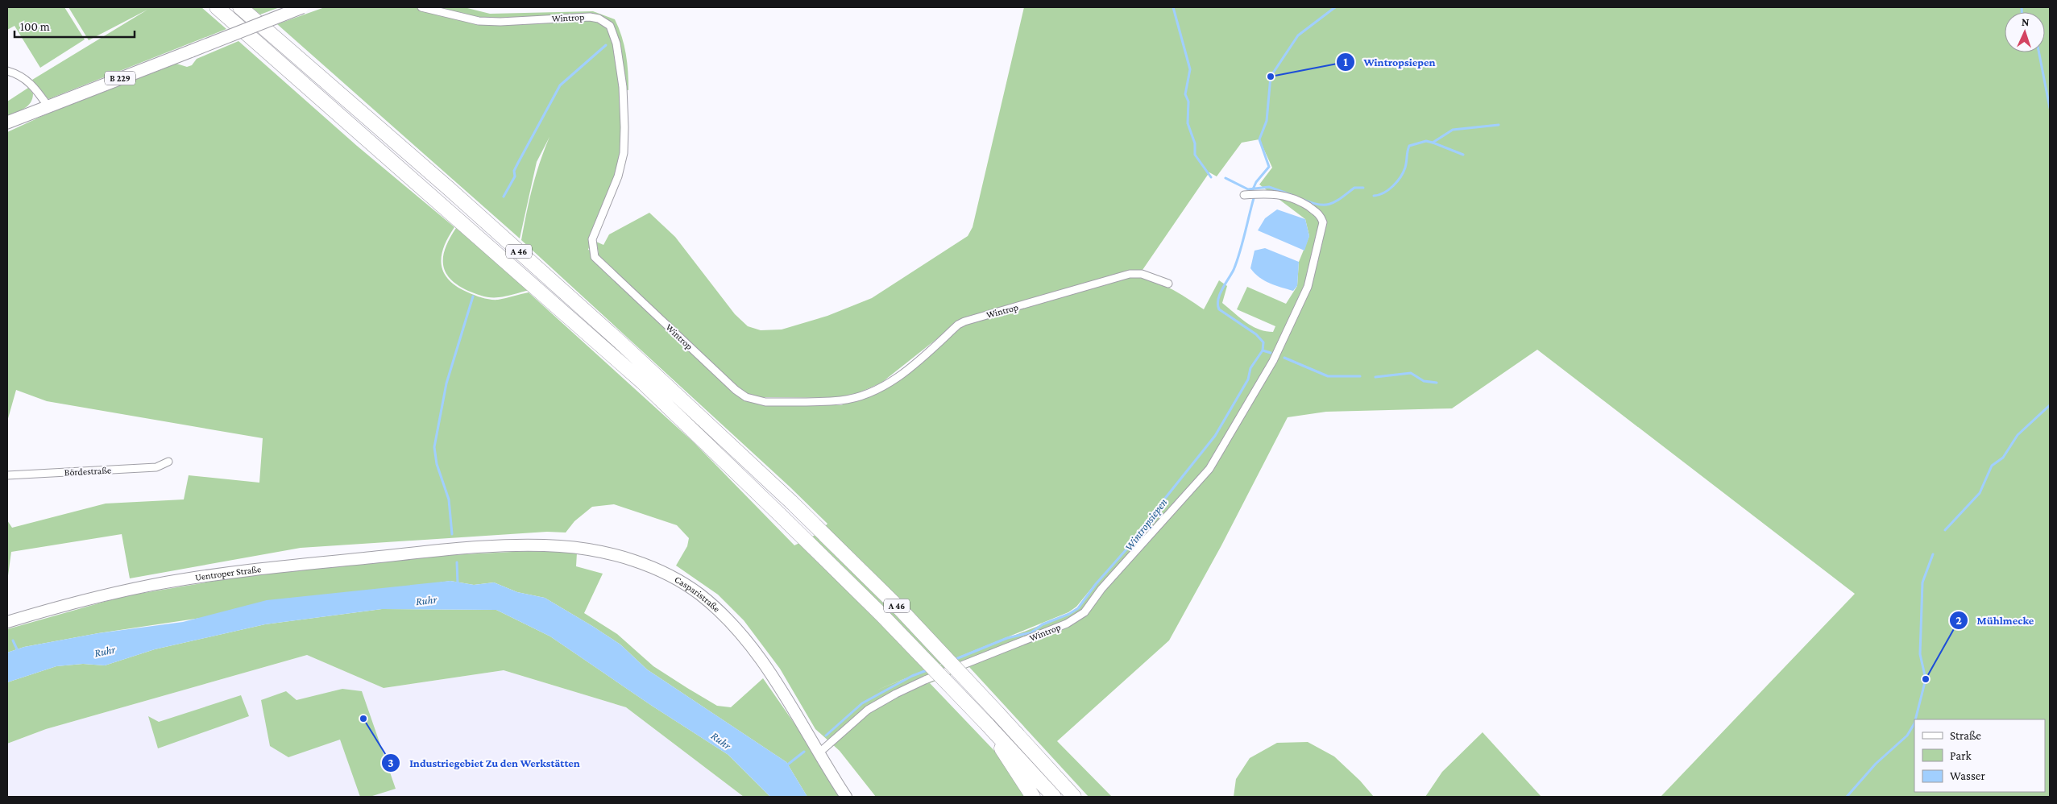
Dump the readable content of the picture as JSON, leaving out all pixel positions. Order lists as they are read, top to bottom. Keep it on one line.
{"streets":{"highway":["A 46"],"main road":["B 229","Uentroper Straße","Casparistraße"],"street":["Wintrop","Bördestraße"]},"crossings":[["Wintrop","Casparistraße"],["Uentroper Straße","Casparistraße"]],"water":["Wintropsiepen","Ruhr"],"places":["Wintropsiepen","Mühlmecke","Industriegebiet Zu den Werkstätten"],"legend":["Straße","Park","Wasser"],"scale_bar":"100 m","north":"top"}
